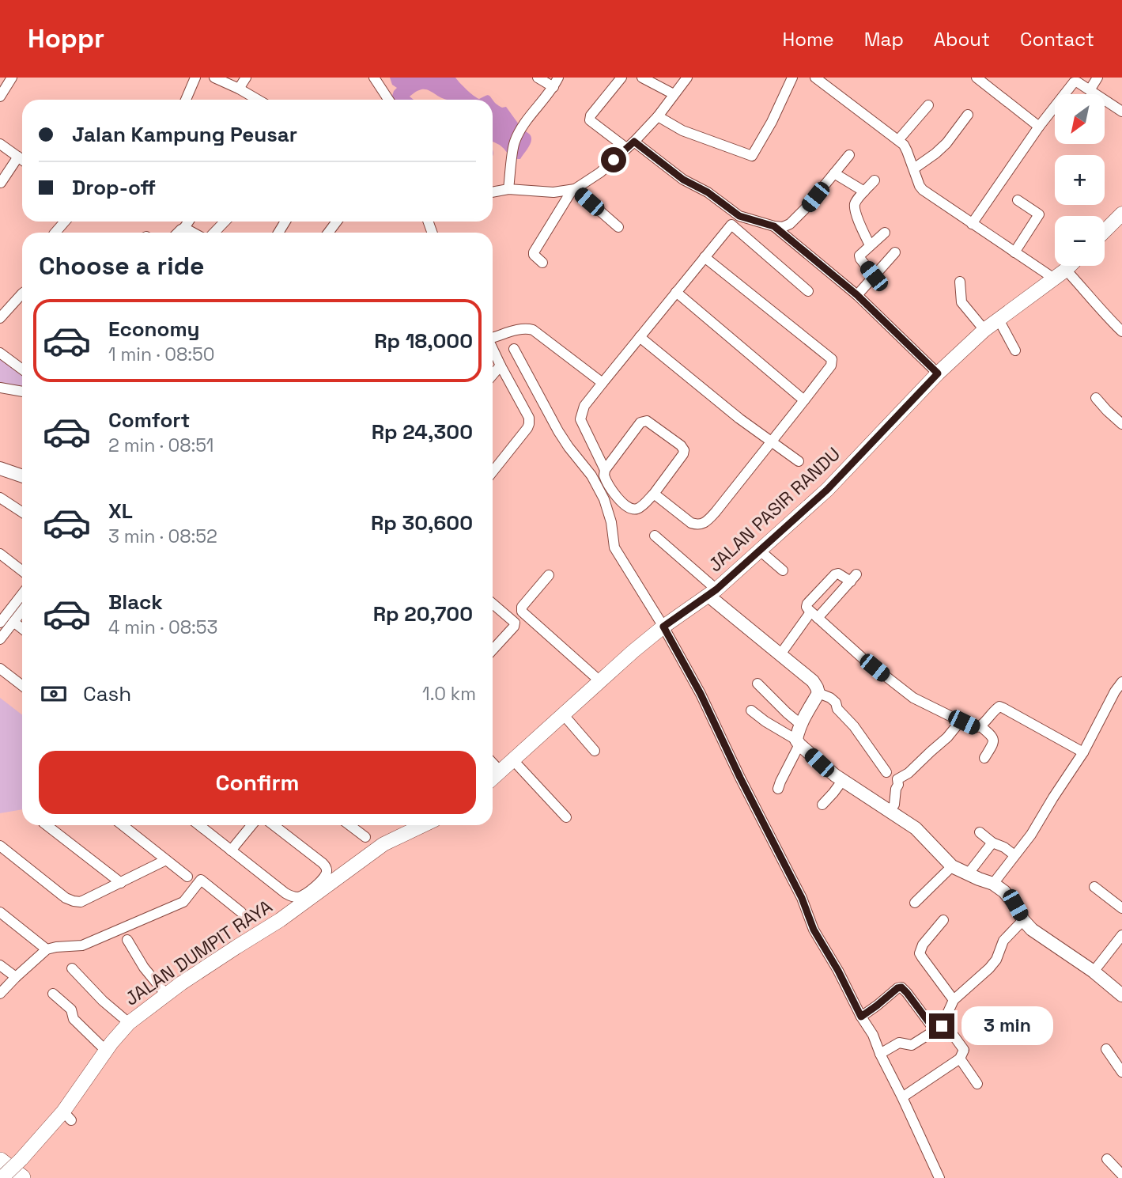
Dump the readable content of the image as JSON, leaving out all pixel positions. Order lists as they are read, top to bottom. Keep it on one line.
{"streets":{"main road":["JALAN PASIR RANDU","JALAN DUMPIT RAYA"]},"north":"bottom left","page":{"header":"Hoppr","nav":["Home","Map","About","Contact"],"map_buttons":["+","−"],"banner":["Jalan Kampung Peusar","Drop-off"],"heading":"Choose a ride","list":[{"name":"Economy","note":"1 min · 08:50","value":"Rp 18,000"},{"name":"Comfort","note":"2 min · 08:51","value":"Rp 24,300"},{"name":"XL","note":"3 min · 08:52","value":"Rp 30,600"},{"name":"Black","note":"4 min · 08:53","value":"Rp 20,700"}],"pay":["Cash","1.0 km"],"buttons":"Confirm","bubble":"3 min"}}
